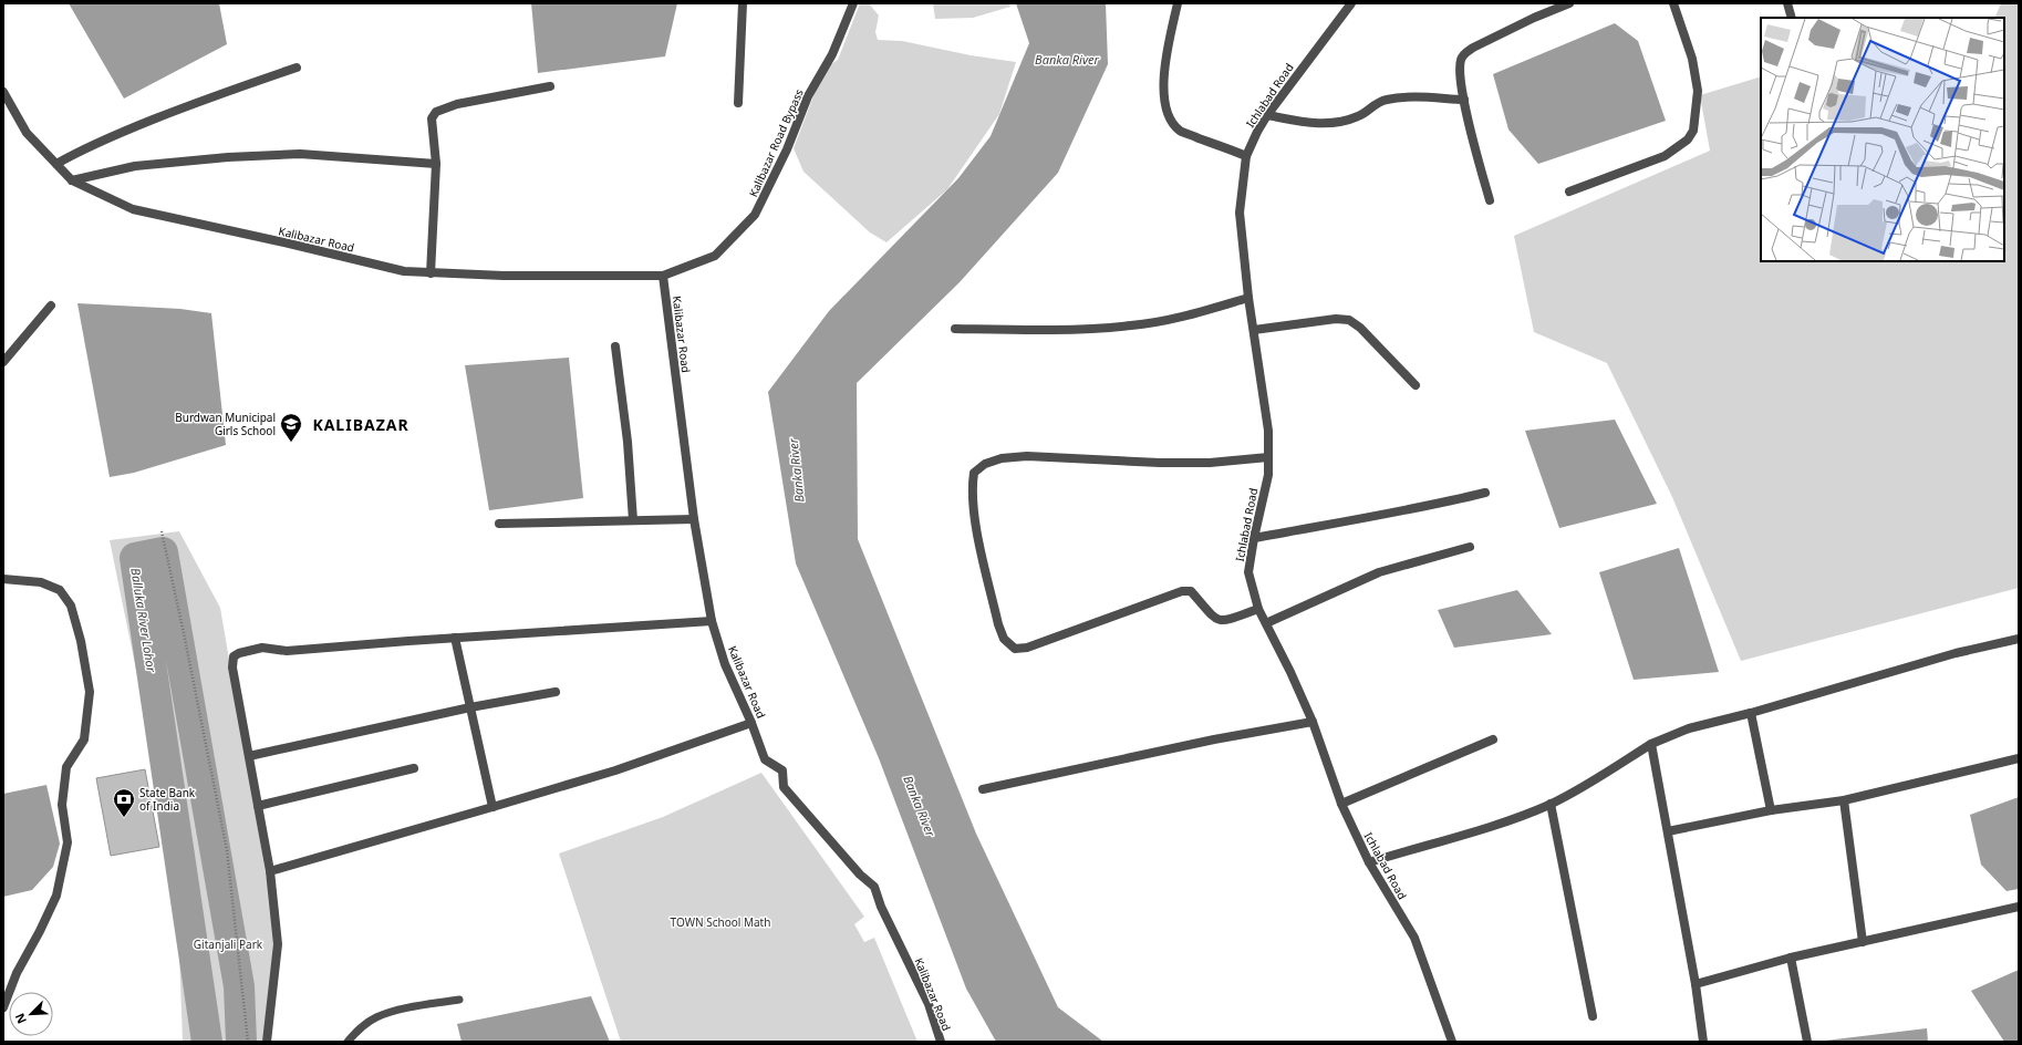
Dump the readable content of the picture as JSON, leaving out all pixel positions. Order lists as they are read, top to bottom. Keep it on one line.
{"streets":{"street":["Ichlabad Road","Kalibazar Road Bypass","Kalibazar Road"]},"crossings":[["Kalibazar Road Bypass","Kalibazar Road"]],"districts":["KALIBAZAR"],"water":["Banka River","Balluka River Lohor"],"parks":["TOWN School Math","Gitanjali Park"],"places":{"school or university":["Burdwan Municipal Girls School"],"bank":["State Bank of India"]},"north":"bottom left"}
